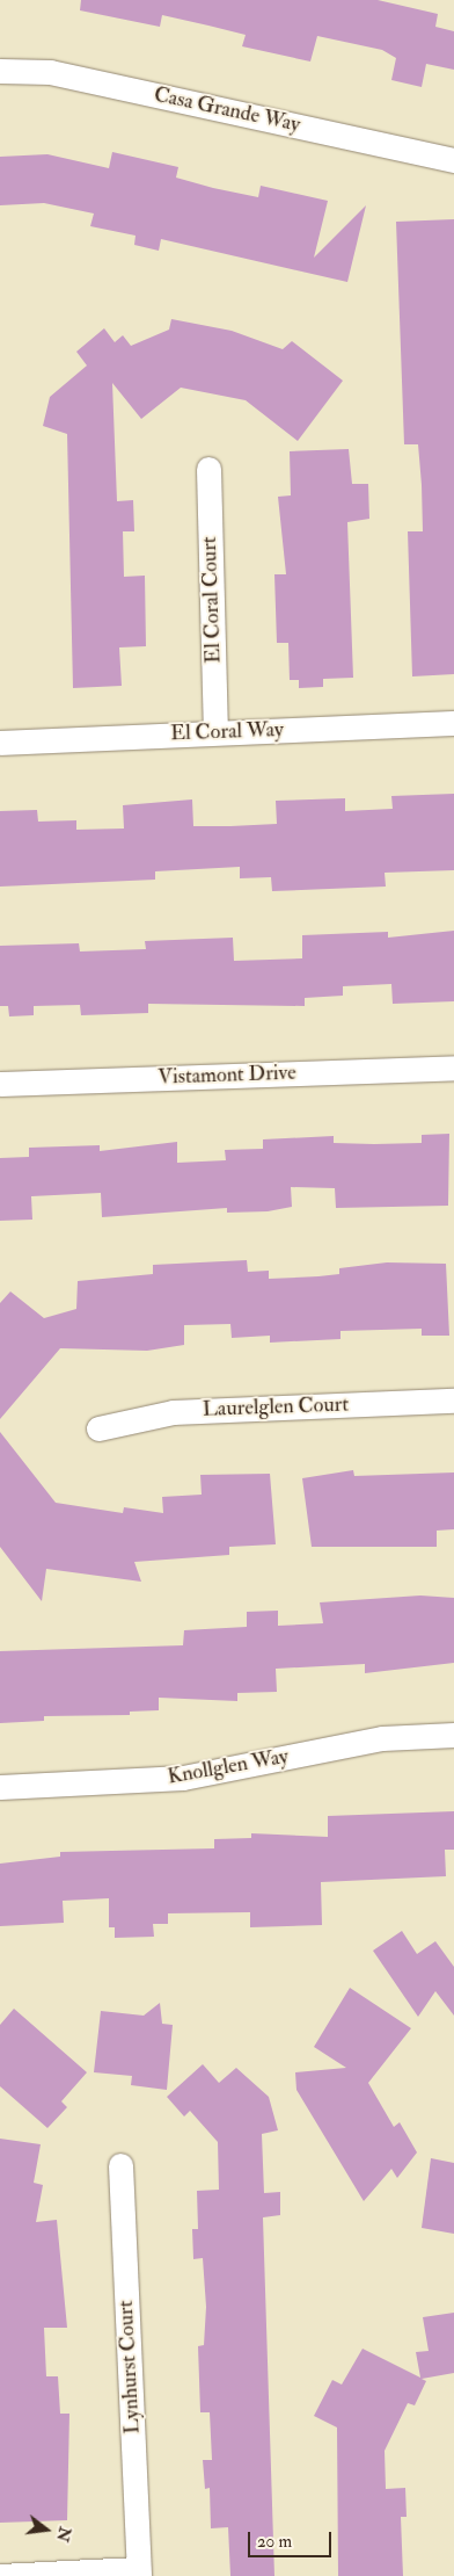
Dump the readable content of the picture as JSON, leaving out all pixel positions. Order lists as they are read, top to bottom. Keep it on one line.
{"streets":{"street":["Casa Grande Way","El Coral Court","El Coral Way","Vistamont Drive","Laurelglen Court","Knollglen Way","Lynhurst Court"]},"crossings":[["El Coral Court","El Coral Way"]],"scale_bar":"20 m","north":"right"}
